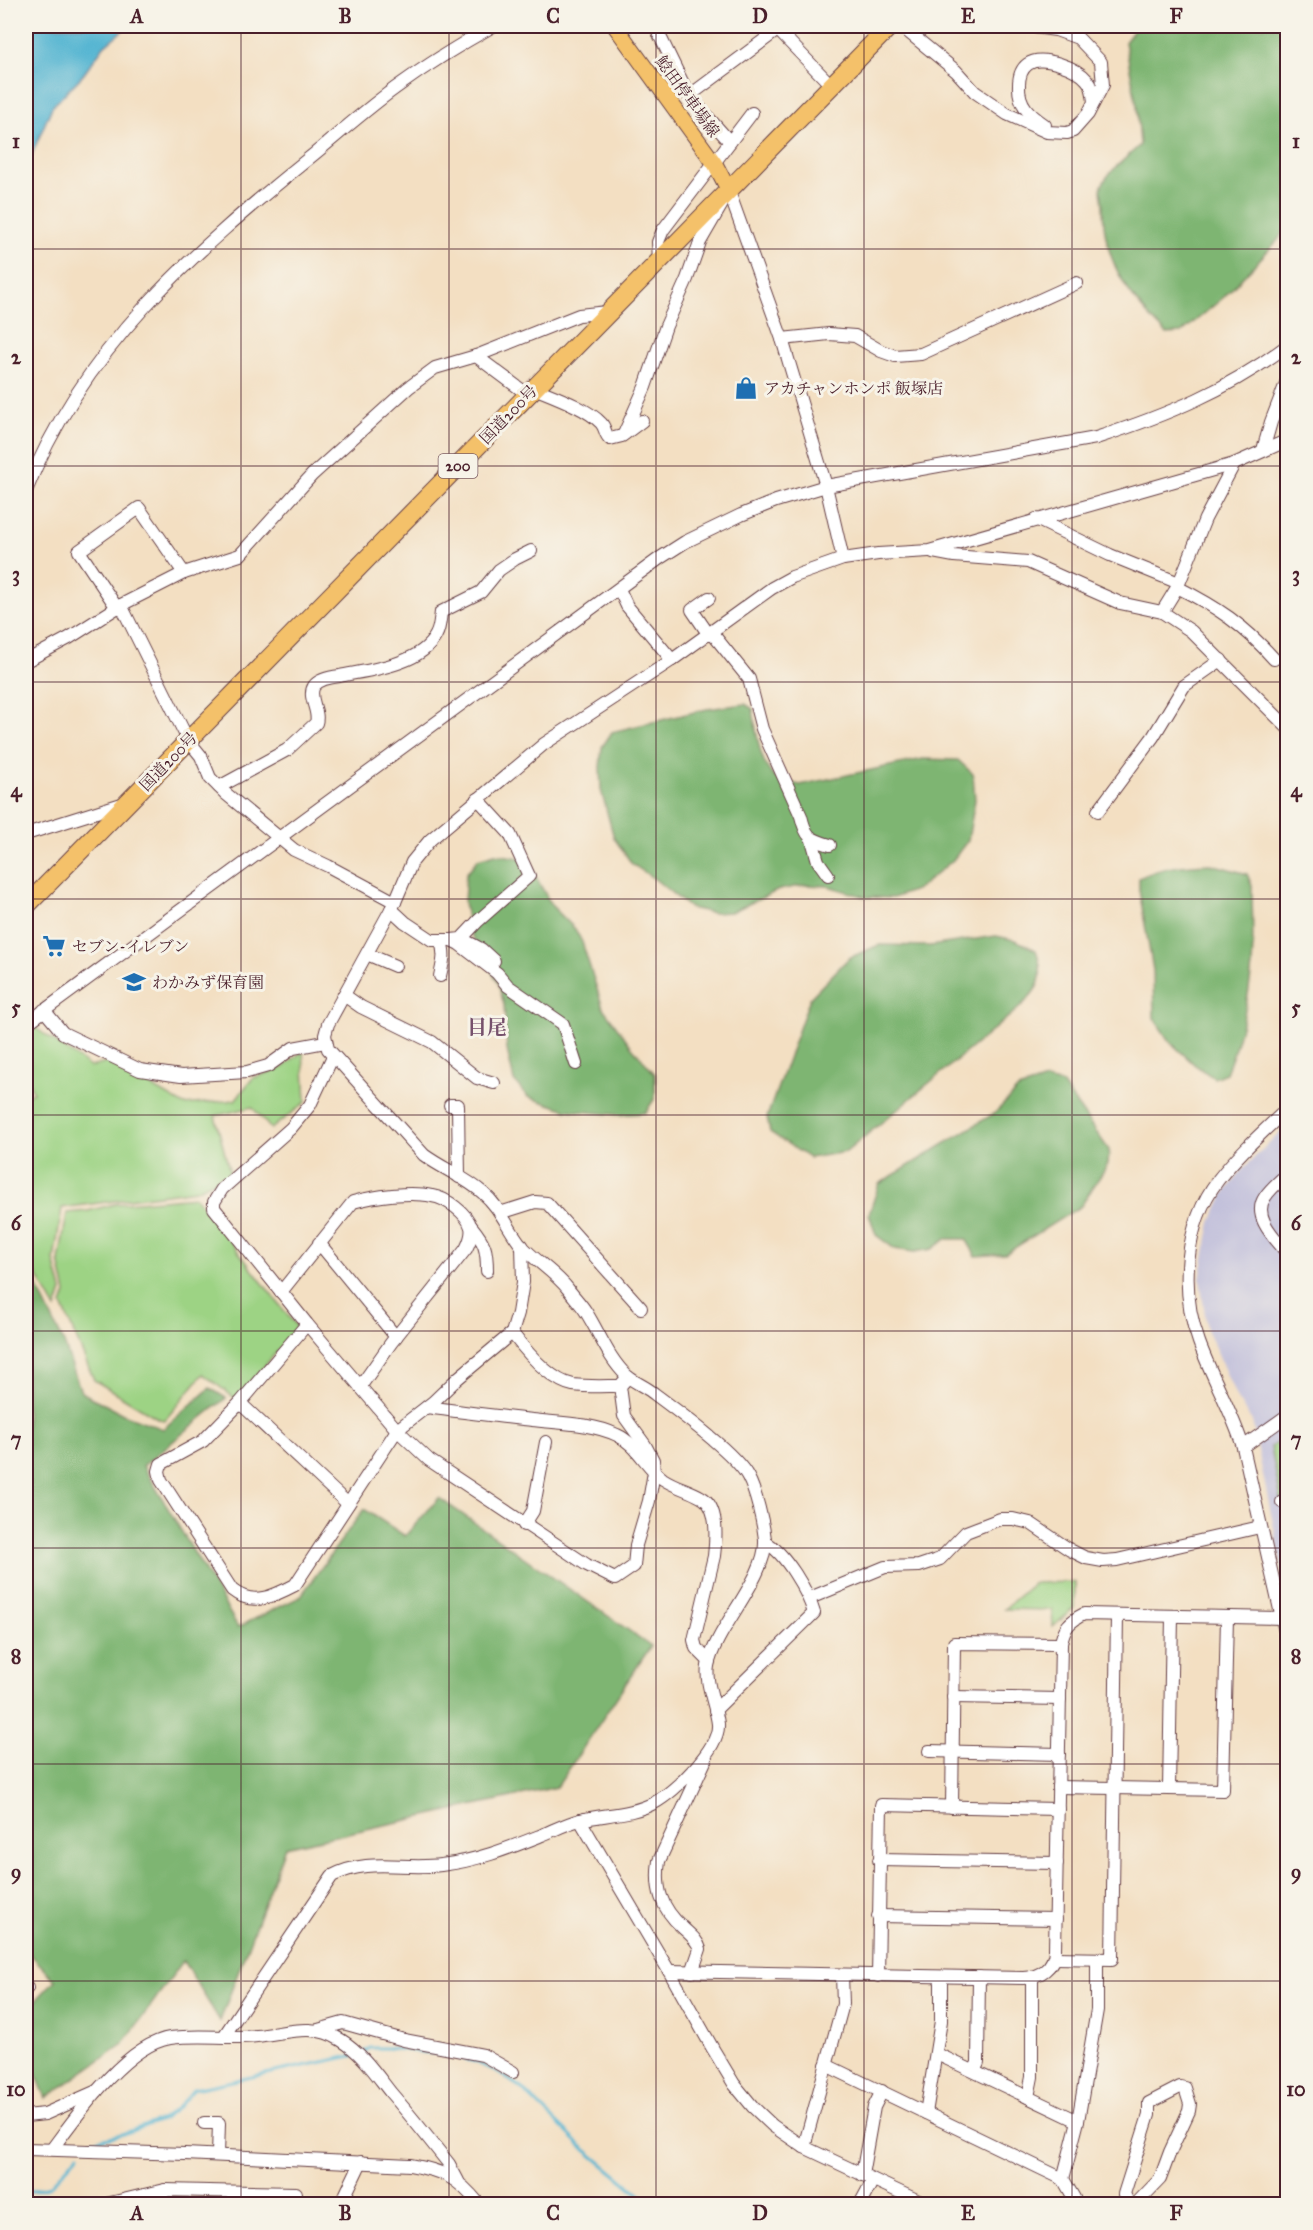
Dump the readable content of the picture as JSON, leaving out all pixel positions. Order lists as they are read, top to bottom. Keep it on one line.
{"streets":{"highway":["国道200号","200"],"main road":["鯰田停車場線"]},"crossings":[["鯰田停車場線","国道200号"]],"districts":["目尾"],"places":{"shop":["アカチャンホンポ 飯塚店"],"supermarket":["セブン-イレブン"],"school or university":["わかみず保育園"]},"grid":{"columns":["A","B","C","D","E","F"],"rows":["1","2","3","4","5","6","7","8","9","10"]}}
